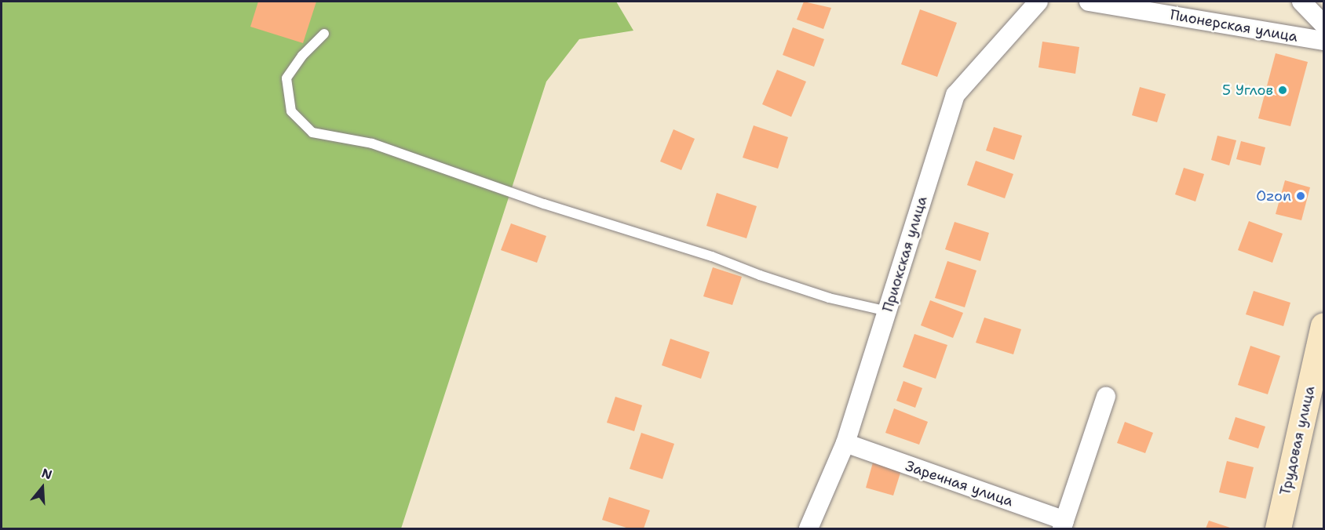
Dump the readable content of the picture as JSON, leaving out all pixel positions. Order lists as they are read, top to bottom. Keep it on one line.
{"streets":{"street":["Пионерская улица","Приокская улица","Трудовая улица","Заречная улица"]},"crossings":[["Приокская улица","Заречная улица"]],"places":["5 Углов","Ozon"],"north":"top"}
